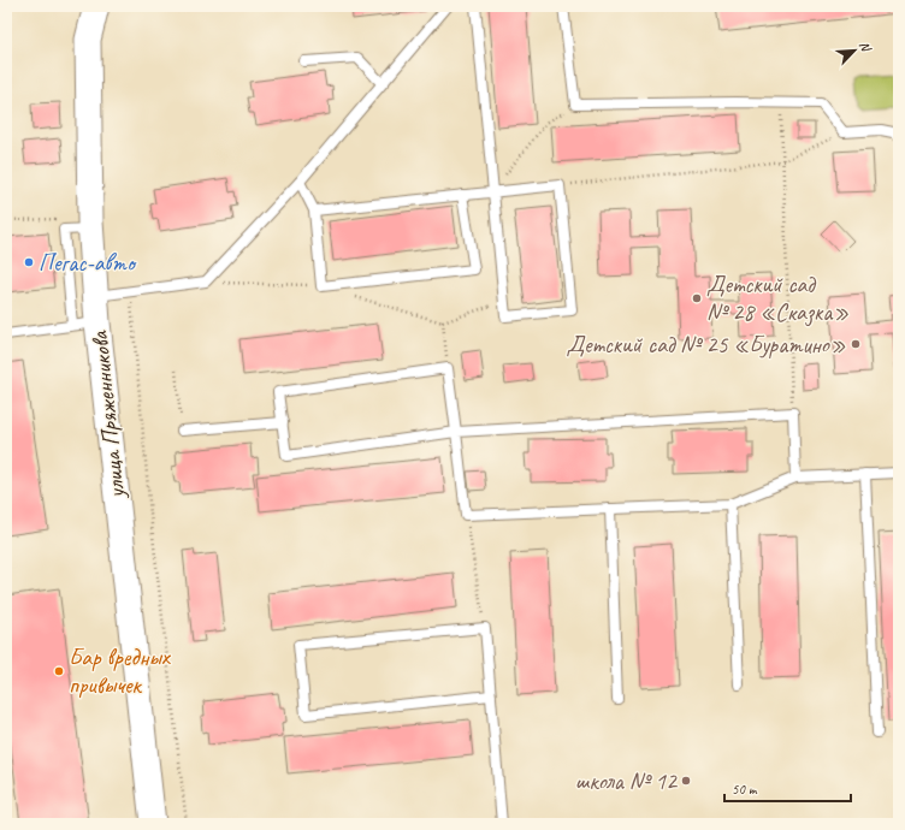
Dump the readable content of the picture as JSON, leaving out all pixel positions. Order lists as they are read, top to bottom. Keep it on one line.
{"streets":{"main road":["улица Пряженникова"]},"places":["Пегас-авто","Детский сад № 28 «Сказка»","Детский сад № 25 «Буратино»","Бар вредных привычек","школа № 12"],"scale_bar":"50 m","north":"top right"}
